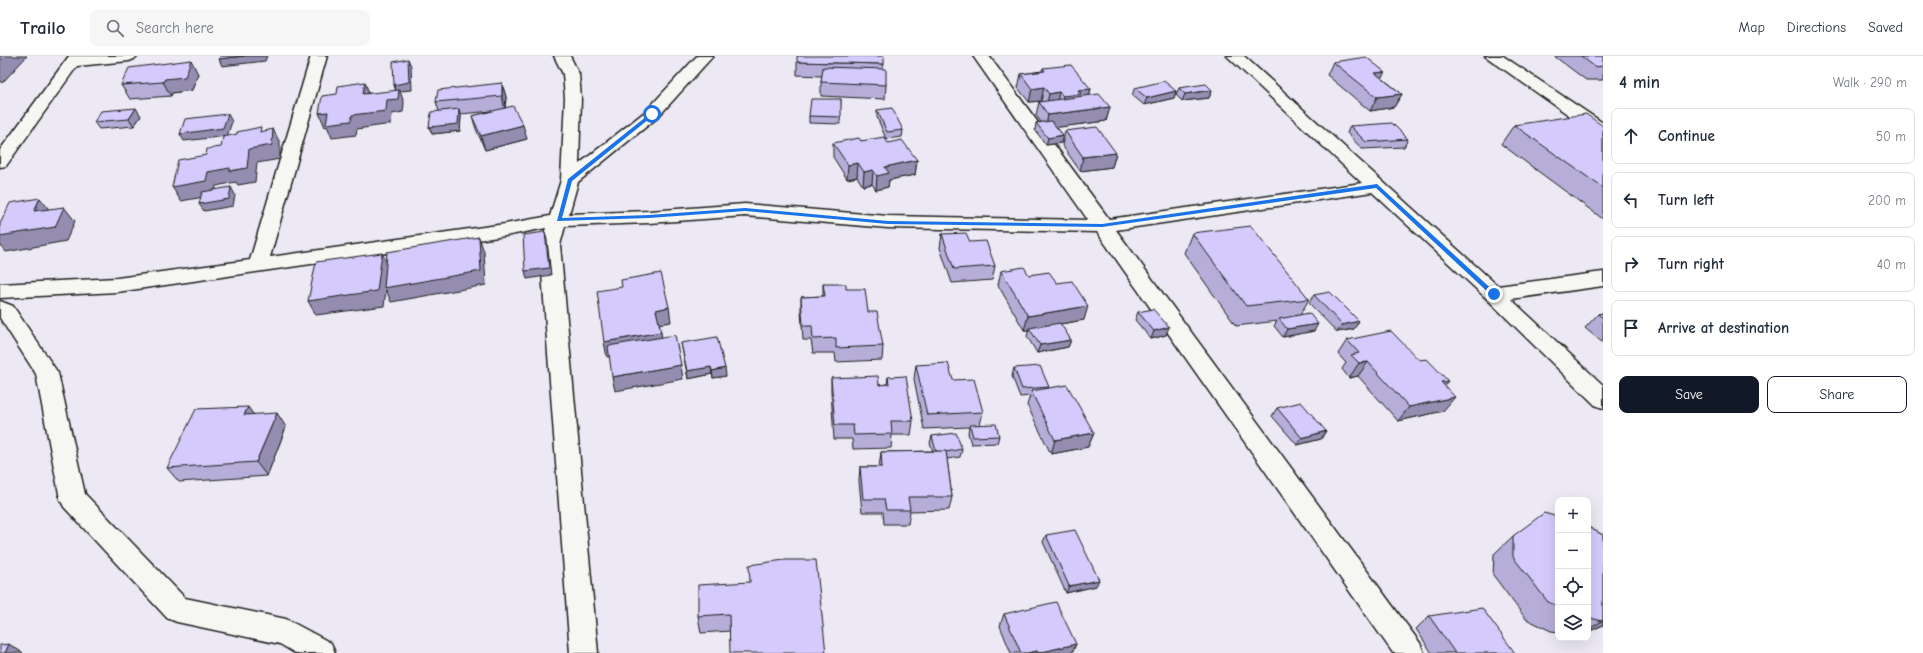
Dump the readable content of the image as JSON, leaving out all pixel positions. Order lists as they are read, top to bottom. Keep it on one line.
{"page":{"header":"Trailo","search":"Search here","nav":["Map","Directions","Saved"],"heading":["4 min","Walk · 290 m"],"list":[["Continue","50 m"],["Turn left","200 m"],["Turn right","40 m"],"Arrive at destination"],"buttons":["Save","Share"],"map_buttons":["+","−"]}}
